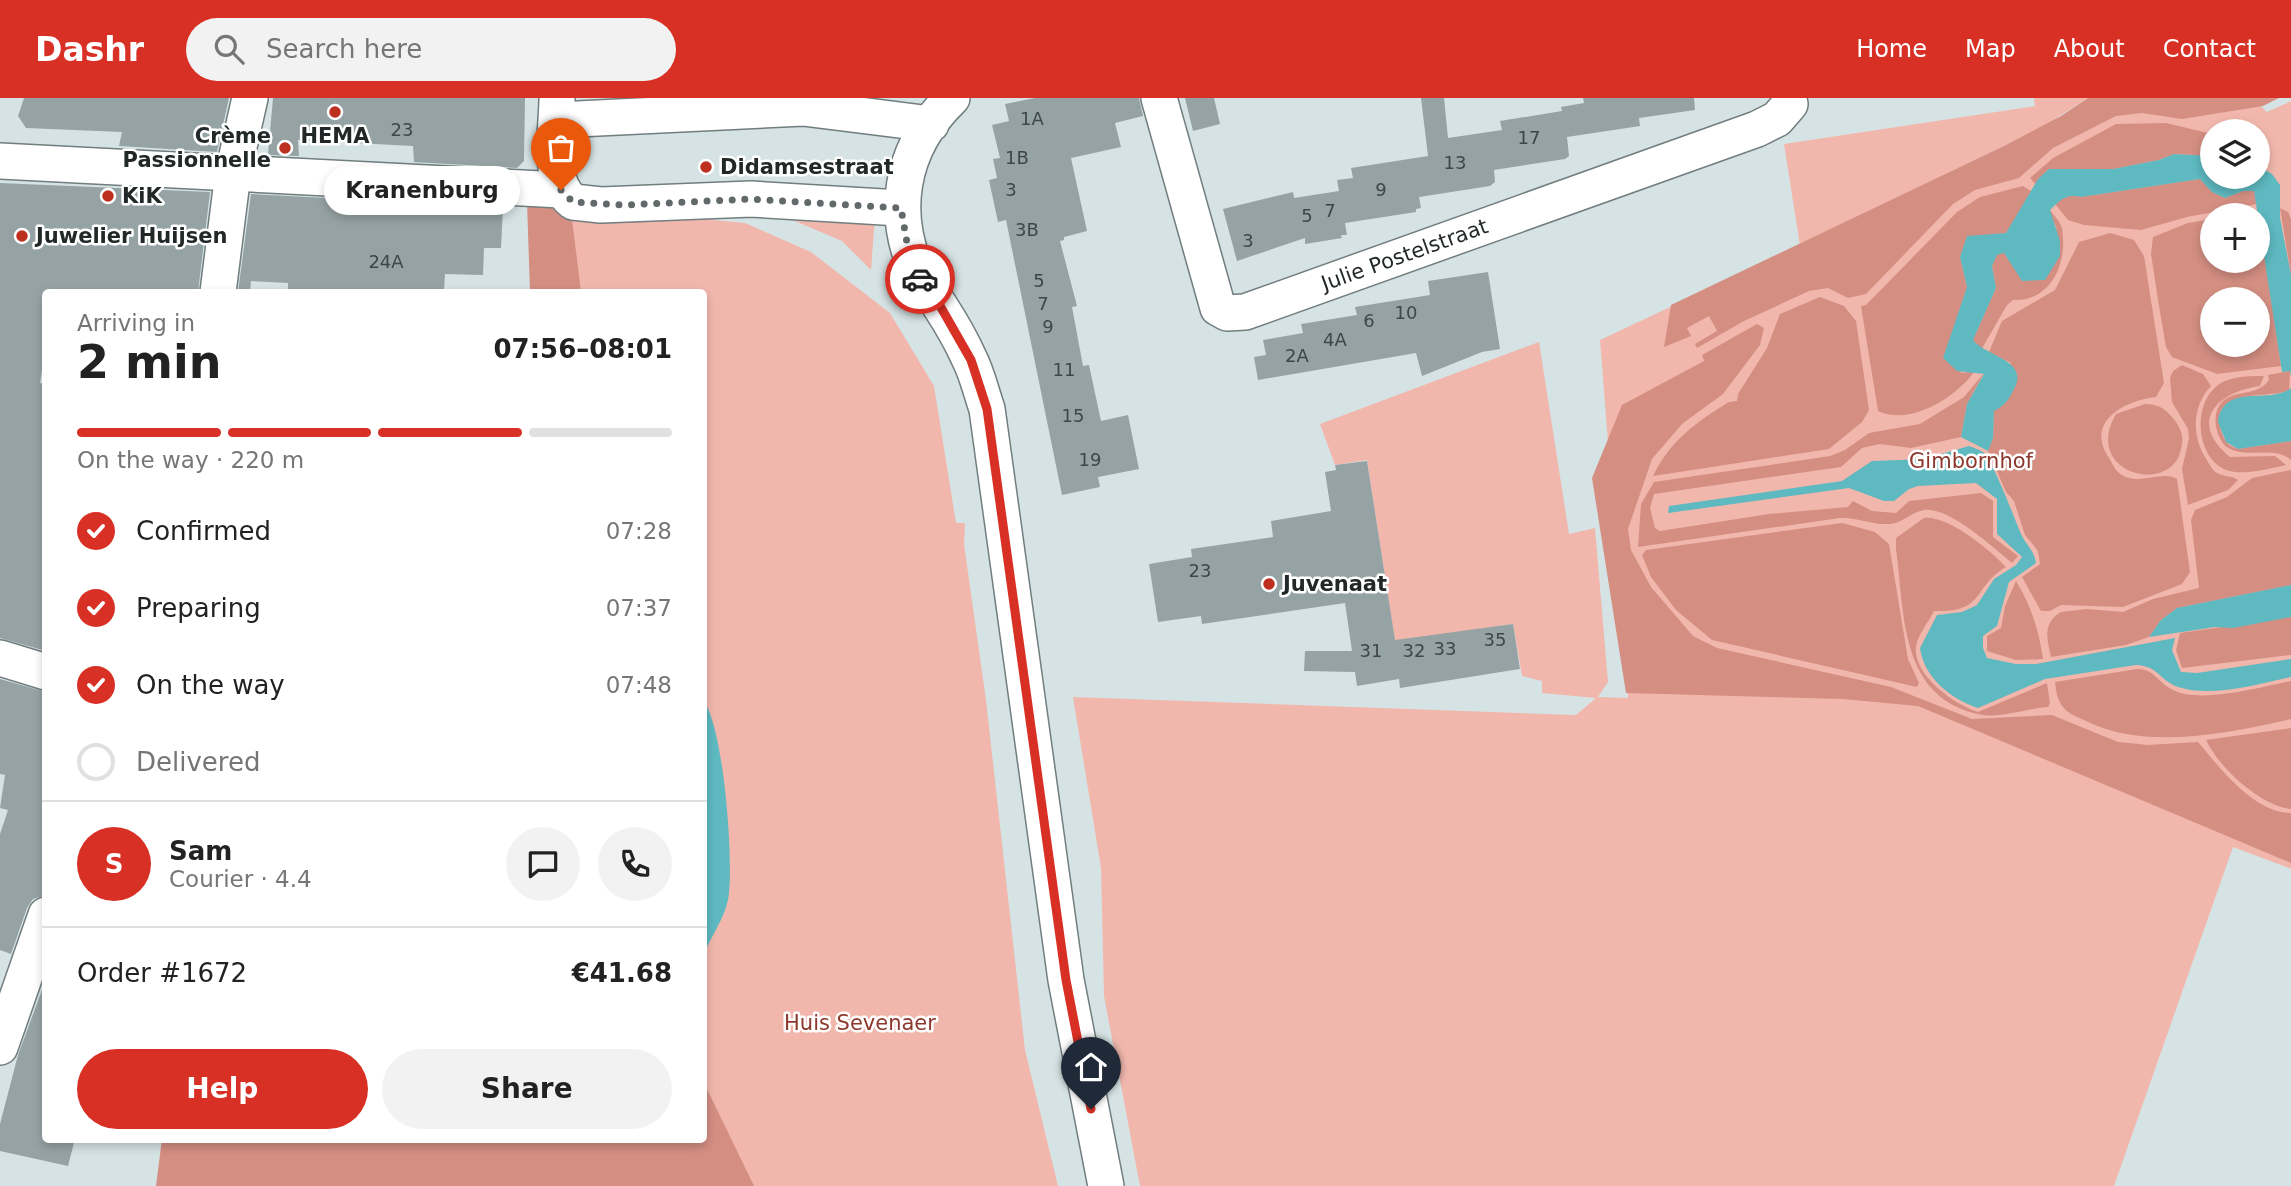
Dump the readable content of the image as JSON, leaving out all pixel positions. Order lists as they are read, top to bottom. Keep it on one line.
{"streets":{"street":["Julie Postelstraat"]},"parks":["Gimbornhof","Huis Sevenaer"],"places":["HEMA","Crème Passionnelle","Didamsestraat","Kranenburg","KiK","Juwelier Huijsen","Juvenaat"],"house_numbers":["1A","23","17","1B","13","3","9","7","5","3B","3","24A","5","7","10","6","9","4A","2A","11","15","19","23","35","33","31","32"],"page":{"header":"Dashr","search":"Search here","nav":["Home","Map","About","Contact"],"map_buttons":["+","−"],"bubble":"Kranenburg","heading":["2 min","Arriving in","07:56–08:01"],"panel":["Sam","Courier · 4.4","Order #1672","€41.68"],"bar":"On the way · 220 m","list":[["Confirmed","07:28"],["Preparing","07:37"],["On the way","07:48"],"Delivered"],"round":"S","buttons":["Help","Share"]}}
